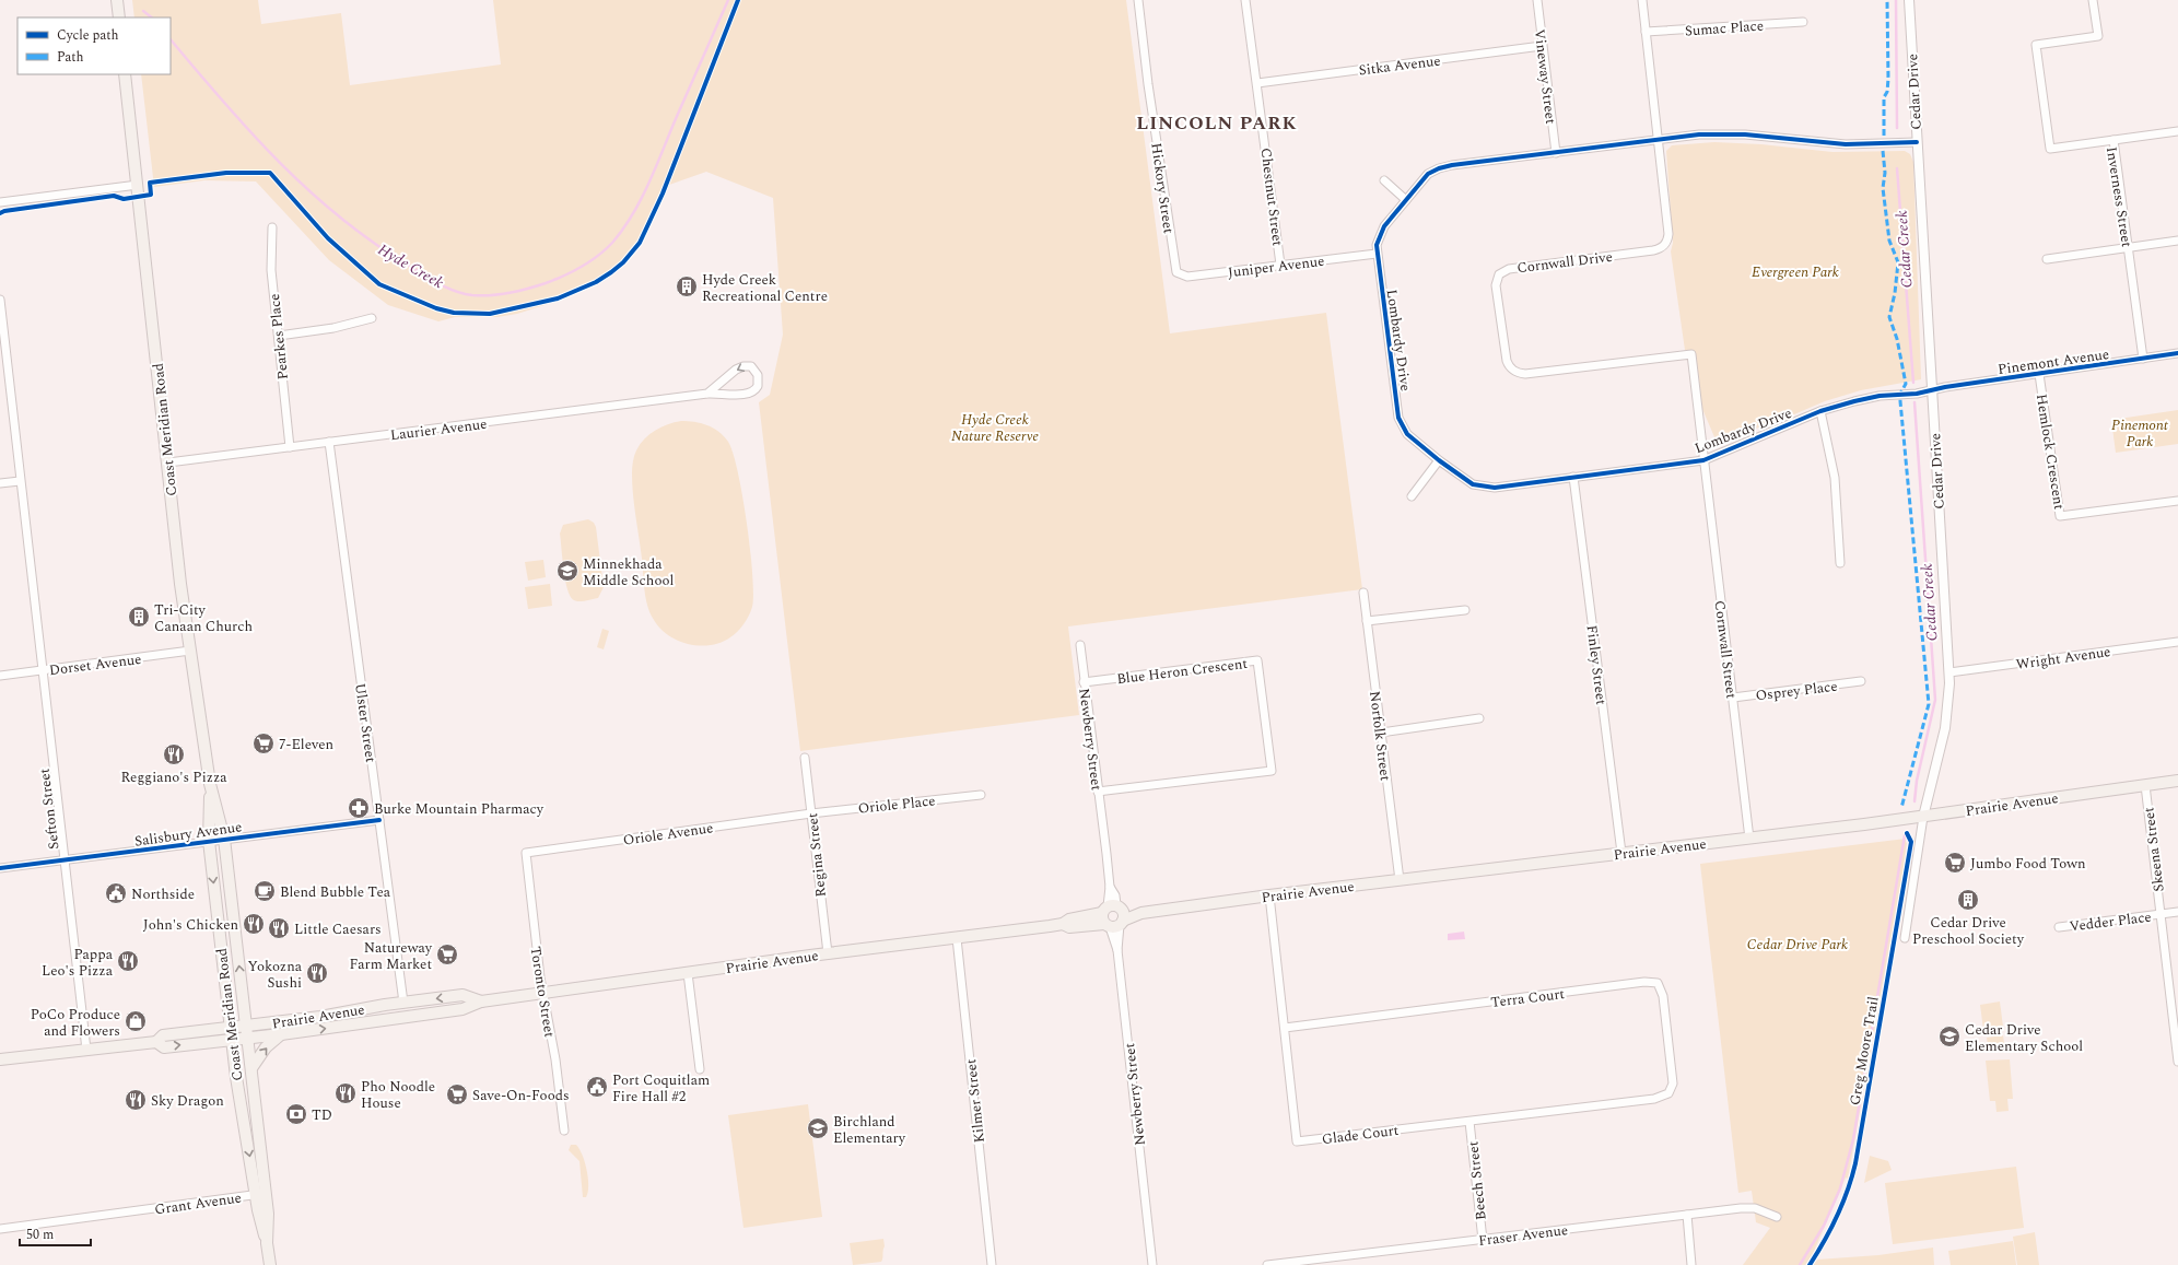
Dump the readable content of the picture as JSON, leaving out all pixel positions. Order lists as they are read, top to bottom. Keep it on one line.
{"streets":{"main road":["Coast Meridian Road","Prairie Avenue"],"street":["Sumac Place","Sitka Avenue","Vineway Street","Cedar Drive","Hickory Street","Chestnut Street","Inverness Street","Cornwall Drive","Juniper Avenue","Pearkes Place","Lombardy Drive","Pinemont Avenue","Laurier Avenue","Hemlock Crescent","Cornwall Street","Wright Avenue","Dorset Avenue","Finley Street","Blue Heron Crescent","Osprey Place","Ulster Street","Norfolk Street","Newberry Street","Oriole Place","Sefton Street","Salisbury Avenue","Oriole Avenue","Skeena Street","Regina Street","Vedder Place","Toronto Street","Terra Court","Kilmer Street","Glade Court","Beech Street","Grant Avenue","Fraser Avenue"],"cycle path":["Greg Moore Trail"]},"crossings":[["Sumac Place","Cornwall Drive"],["Sitka Avenue","Vineway Street"],["Sitka Avenue","Chestnut Street"],["Vineway Street","Lombardy Drive"],["Cedar Drive","Lombardy Drive"],["Cedar Drive","Pinemont Avenue"],["Cedar Drive","Wright Avenue"],["Cedar Drive","Prairie Avenue"],["Hickory Street","Juniper Avenue"],["Chestnut Street","Juniper Avenue"],["Inverness Street","Pinemont Avenue"],["Cornwall Drive","Lombardy Drive"],["Cornwall Drive","Cornwall Street"],["Juniper Avenue","Lombardy Drive"],["Pearkes Place","Laurier Avenue"],["Lombardy Drive","Pinemont Avenue"],["Lombardy Drive","Cornwall Street"],["Lombardy Drive","Finley Street"],["Pinemont Avenue","Hemlock Crescent"],["Laurier Avenue","Coast Meridian Road"],["Laurier Avenue","Ulster Street"],["Coast Meridian Road","Dorset Avenue"],["Coast Meridian Road","Prairie Avenue"],["Coast Meridian Road","Salisbury Avenue"],["Coast Meridian Road","Grant Avenue"],["Cornwall Street","Osprey Place"],["Cornwall Street","Prairie Avenue"],["Dorset Avenue","Sefton Street"],["Finley Street","Prairie Avenue"],["Blue Heron Crescent","Newberry Street"],["Ulster Street","Prairie Avenue"],["Ulster Street","Salisbury Avenue"],["Norfolk Street","Prairie Avenue"],["Newberry Street","Prairie Avenue"],["Oriole Place","Oriole Avenue"],["Oriole Place","Regina Street"],["Prairie Avenue","Sefton Street"],["Prairie Avenue","Skeena Street"],["Prairie Avenue","Regina Street"],["Prairie Avenue","Toronto Street"],["Prairie Avenue","Kilmer Street"],["Prairie Avenue","Glade Court"],["Sefton Street","Salisbury Avenue"],["Oriole Avenue","Regina Street"],["Oriole Avenue","Toronto Street"],["Skeena Street","Vedder Place"],["Terra Court","Glade Court"],["Glade Court","Beech Street"],["Beech Street","Fraser Avenue"]],"districts":["LINCOLN PARK"],"water":["Cedar Creek","Hyde Creek"],"parks":["Evergreen Park","Hyde Creek Nature Reserve","Pinemont Park","Cedar Drive Park"],"places":{"building":["Hyde Creek Recreational Centre","Tri-City Canaan Church","Cedar Drive Preschool Society"],"school or university":["Minnekhada Middle School","Cedar Drive Elementary School","Birchland Elementary"],"supermarket":["7-Eleven","Jumbo Food Town","Natureway Farm Market","Save-On-Foods"],"restaurant":["Reggiano's Pizza","John's Chicken","Little Caesars","Pappa Leo's Pizza","Yokozna Sushi","Pho Noodle House","Sky Dragon"],"pharmacy":["Burke Mountain Pharmacy"],"cafe":["Blend Bubble Tea"],"public building":["Northside","Port Coquitlam Fire Hall #2"],"shop":["PoCo Produce and Flowers"],"bank":["TD"]},"legend":["Cycle path","Path"],"scale_bar":"50 m"}
